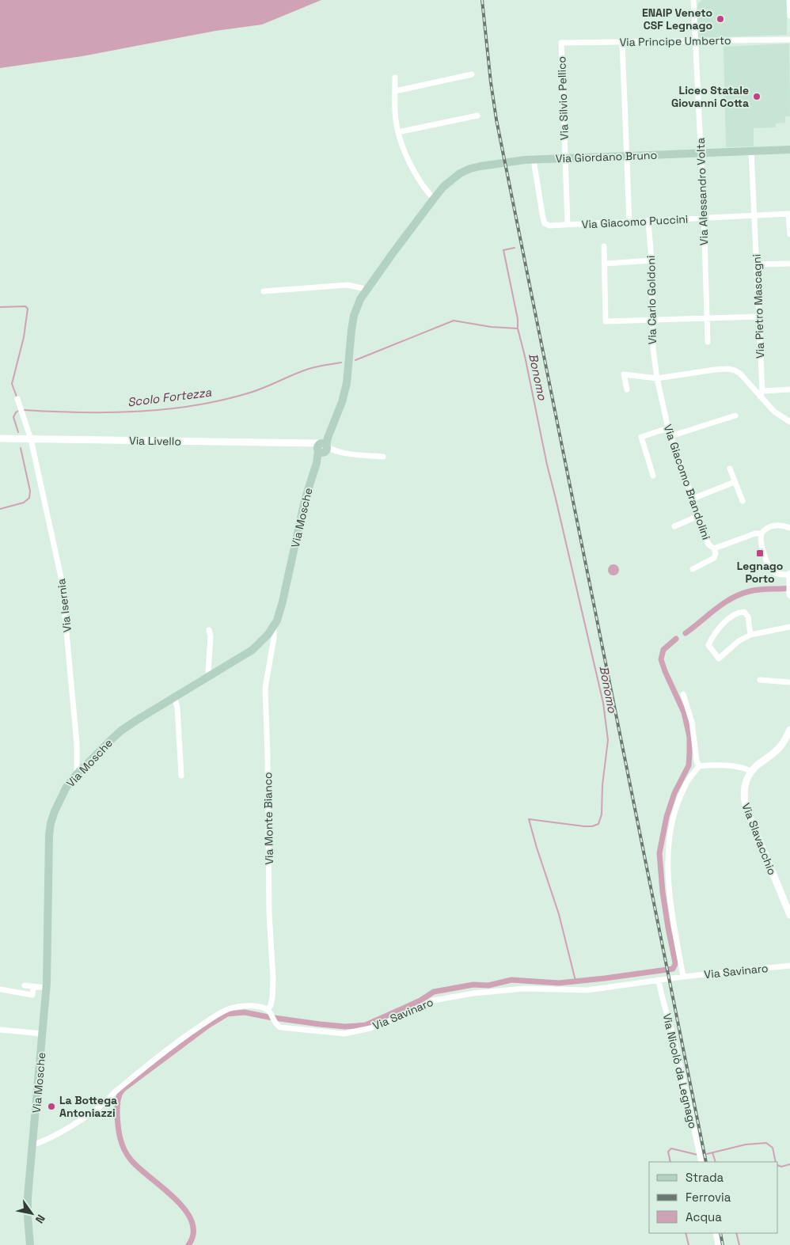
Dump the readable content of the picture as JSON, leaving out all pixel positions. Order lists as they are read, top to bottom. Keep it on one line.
{"streets":{"main road":["Via Giordano Bruno","Via Mosche"],"street":["Via Principe Umberto","Via Silvio Pellico","Via Alessandro Volta","Via Giacomo Puccini","Via Carlo Goldoni","Via Pietro Mascagni","Via Livello","Via Giacomo Brandolini","Via Isernia","Via Monte Bianco","Via Slavacchio","Via Savinaro","Via Nicolò da Legnago"]},"crossings":[["Via Principe Umberto","Via Silvio Pellico"],["Via Principe Umberto","Via Alessandro Volta"],["Via Silvio Pellico","Via Giordano Bruno"],["Via Silvio Pellico","Via Giacomo Puccini"],["Via Giordano Bruno","Via Alessandro Volta"],["Via Giordano Bruno","Via Giacomo Puccini"],["Via Giordano Bruno","Via Pietro Mascagni"],["Via Giordano Bruno","Via Mosche"],["Via Alessandro Volta","Via Giacomo Puccini"],["Via Giacomo Puccini","Via Carlo Goldoni"],["Via Giacomo Puccini","Via Pietro Mascagni"],["Via Carlo Goldoni","Via Giacomo Brandolini"],["Via Livello","Via Mosche"],["Via Livello","Via Isernia"],["Via Mosche","Via Isernia"],["Via Mosche","Via Monte Bianco"],["Via Monte Bianco","Via Savinaro"],["Via Savinaro","Via Nicolò da Legnago"]],"water":["Bonomo","Scolo Fortezza"],"places":{"other":["ENAIP Veneto CSF Legnago","Liceo Statale Giovanni Cotta","La Bottega Antoniazzi"],"transit":["Legnago Porto"]},"legend":["Strada","Ferrovia","Acqua"],"north":"bottom right"}
